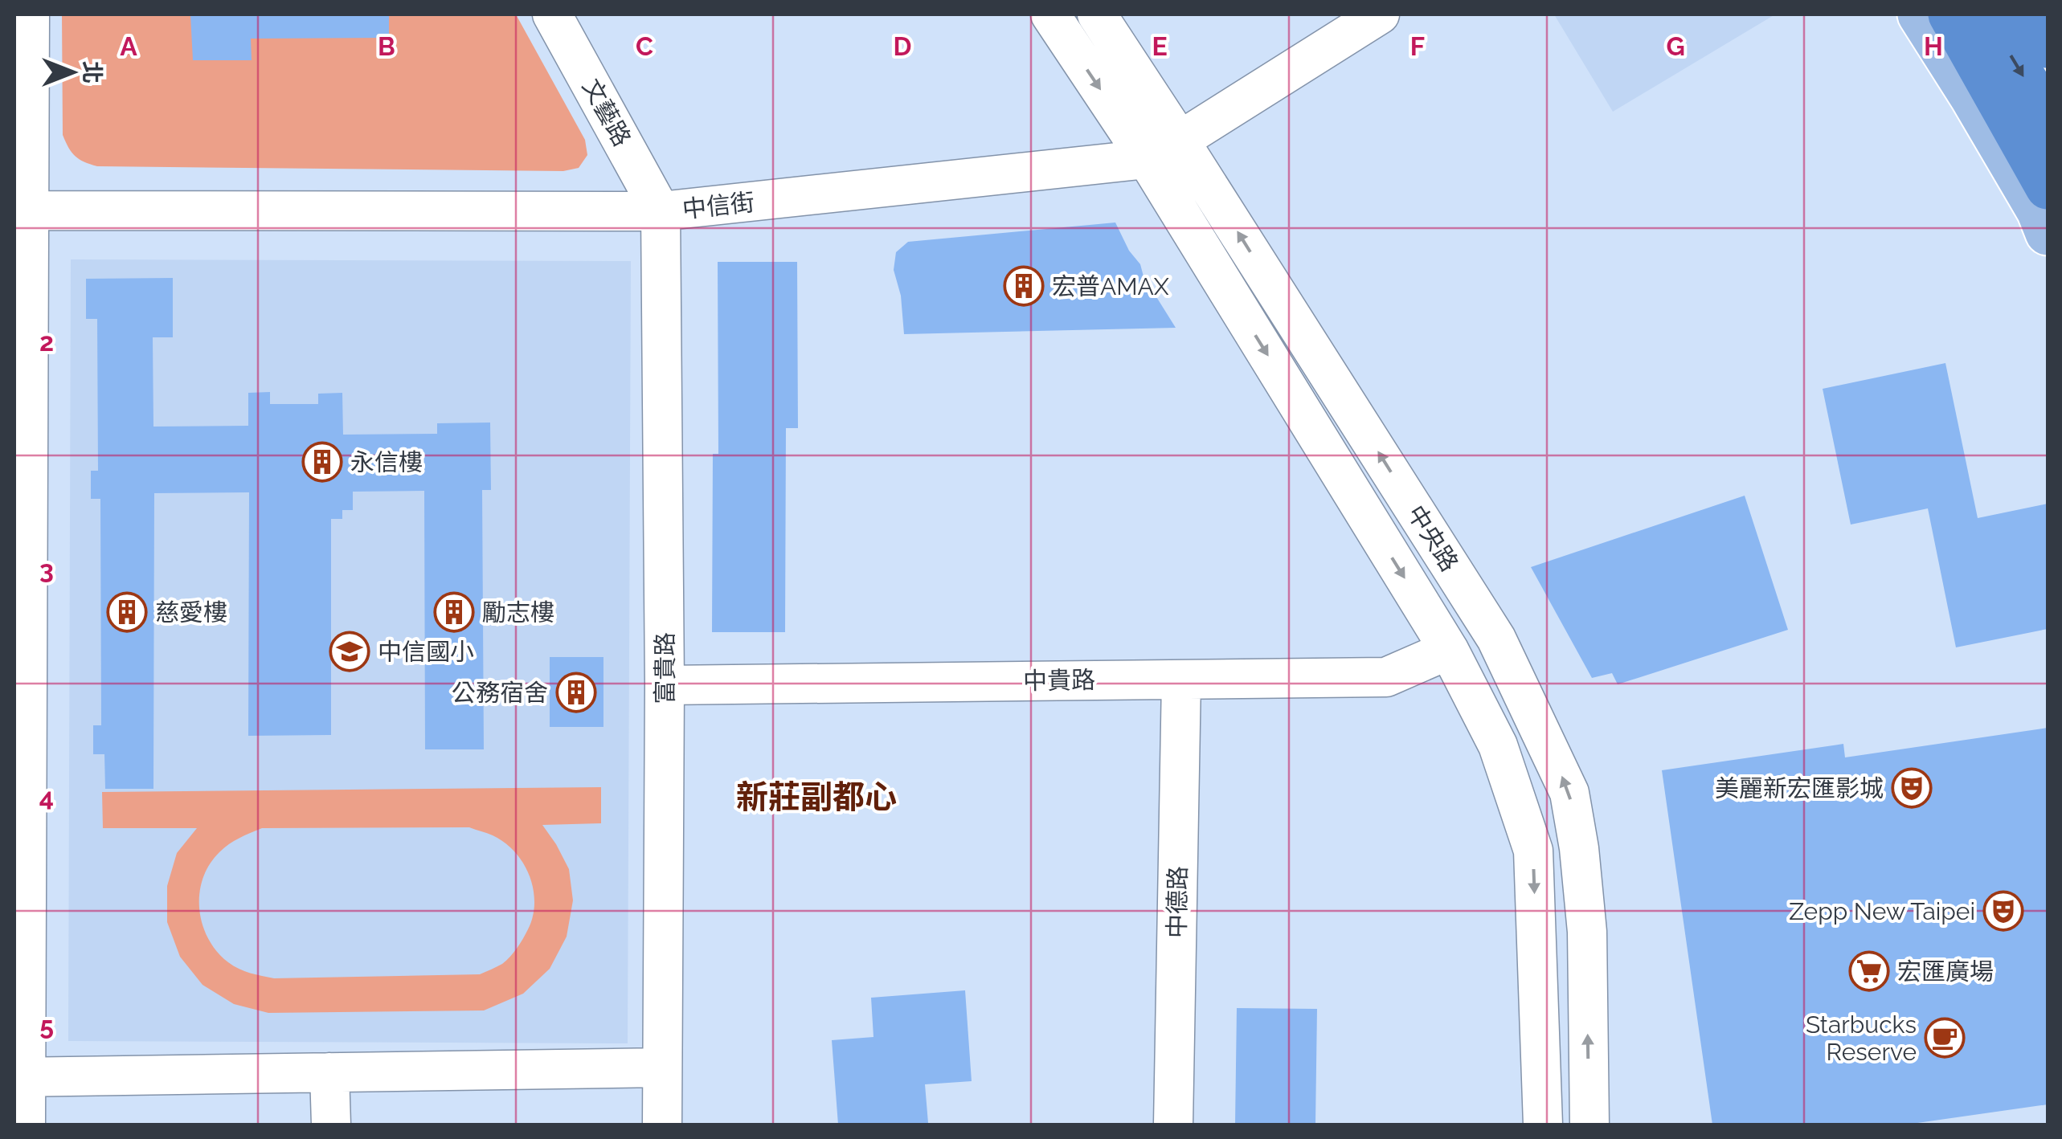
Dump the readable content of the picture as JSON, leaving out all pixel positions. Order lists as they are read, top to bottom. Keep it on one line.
{"streets":{"street":["文藝路","中信街","中央路","富貴路","中貴路","中德路"]},"crossings":[["文藝路","中信街"],["文藝路","富貴路"],["中信街","中央路"],["中信街","富貴路"],["中央路","中貴路"],["富貴路","中貴路"],["中貴路","中德路"]],"districts":["新莊副都心"],"places":{"building":["宏普AMAX","永信樓","慈愛樓","勵志樓","公務宿舍"],"school or university":["中信國小"],"theatre":["美麗新宏匯影城","Zepp New Taipei"],"supermarket":["宏匯廣場"],"cafe":["Starbucks Reserve"]},"north":"right","grid":{"columns":["A","B","C","D","E","F","G","H"],"rows":["2","3","4","5"]}}
